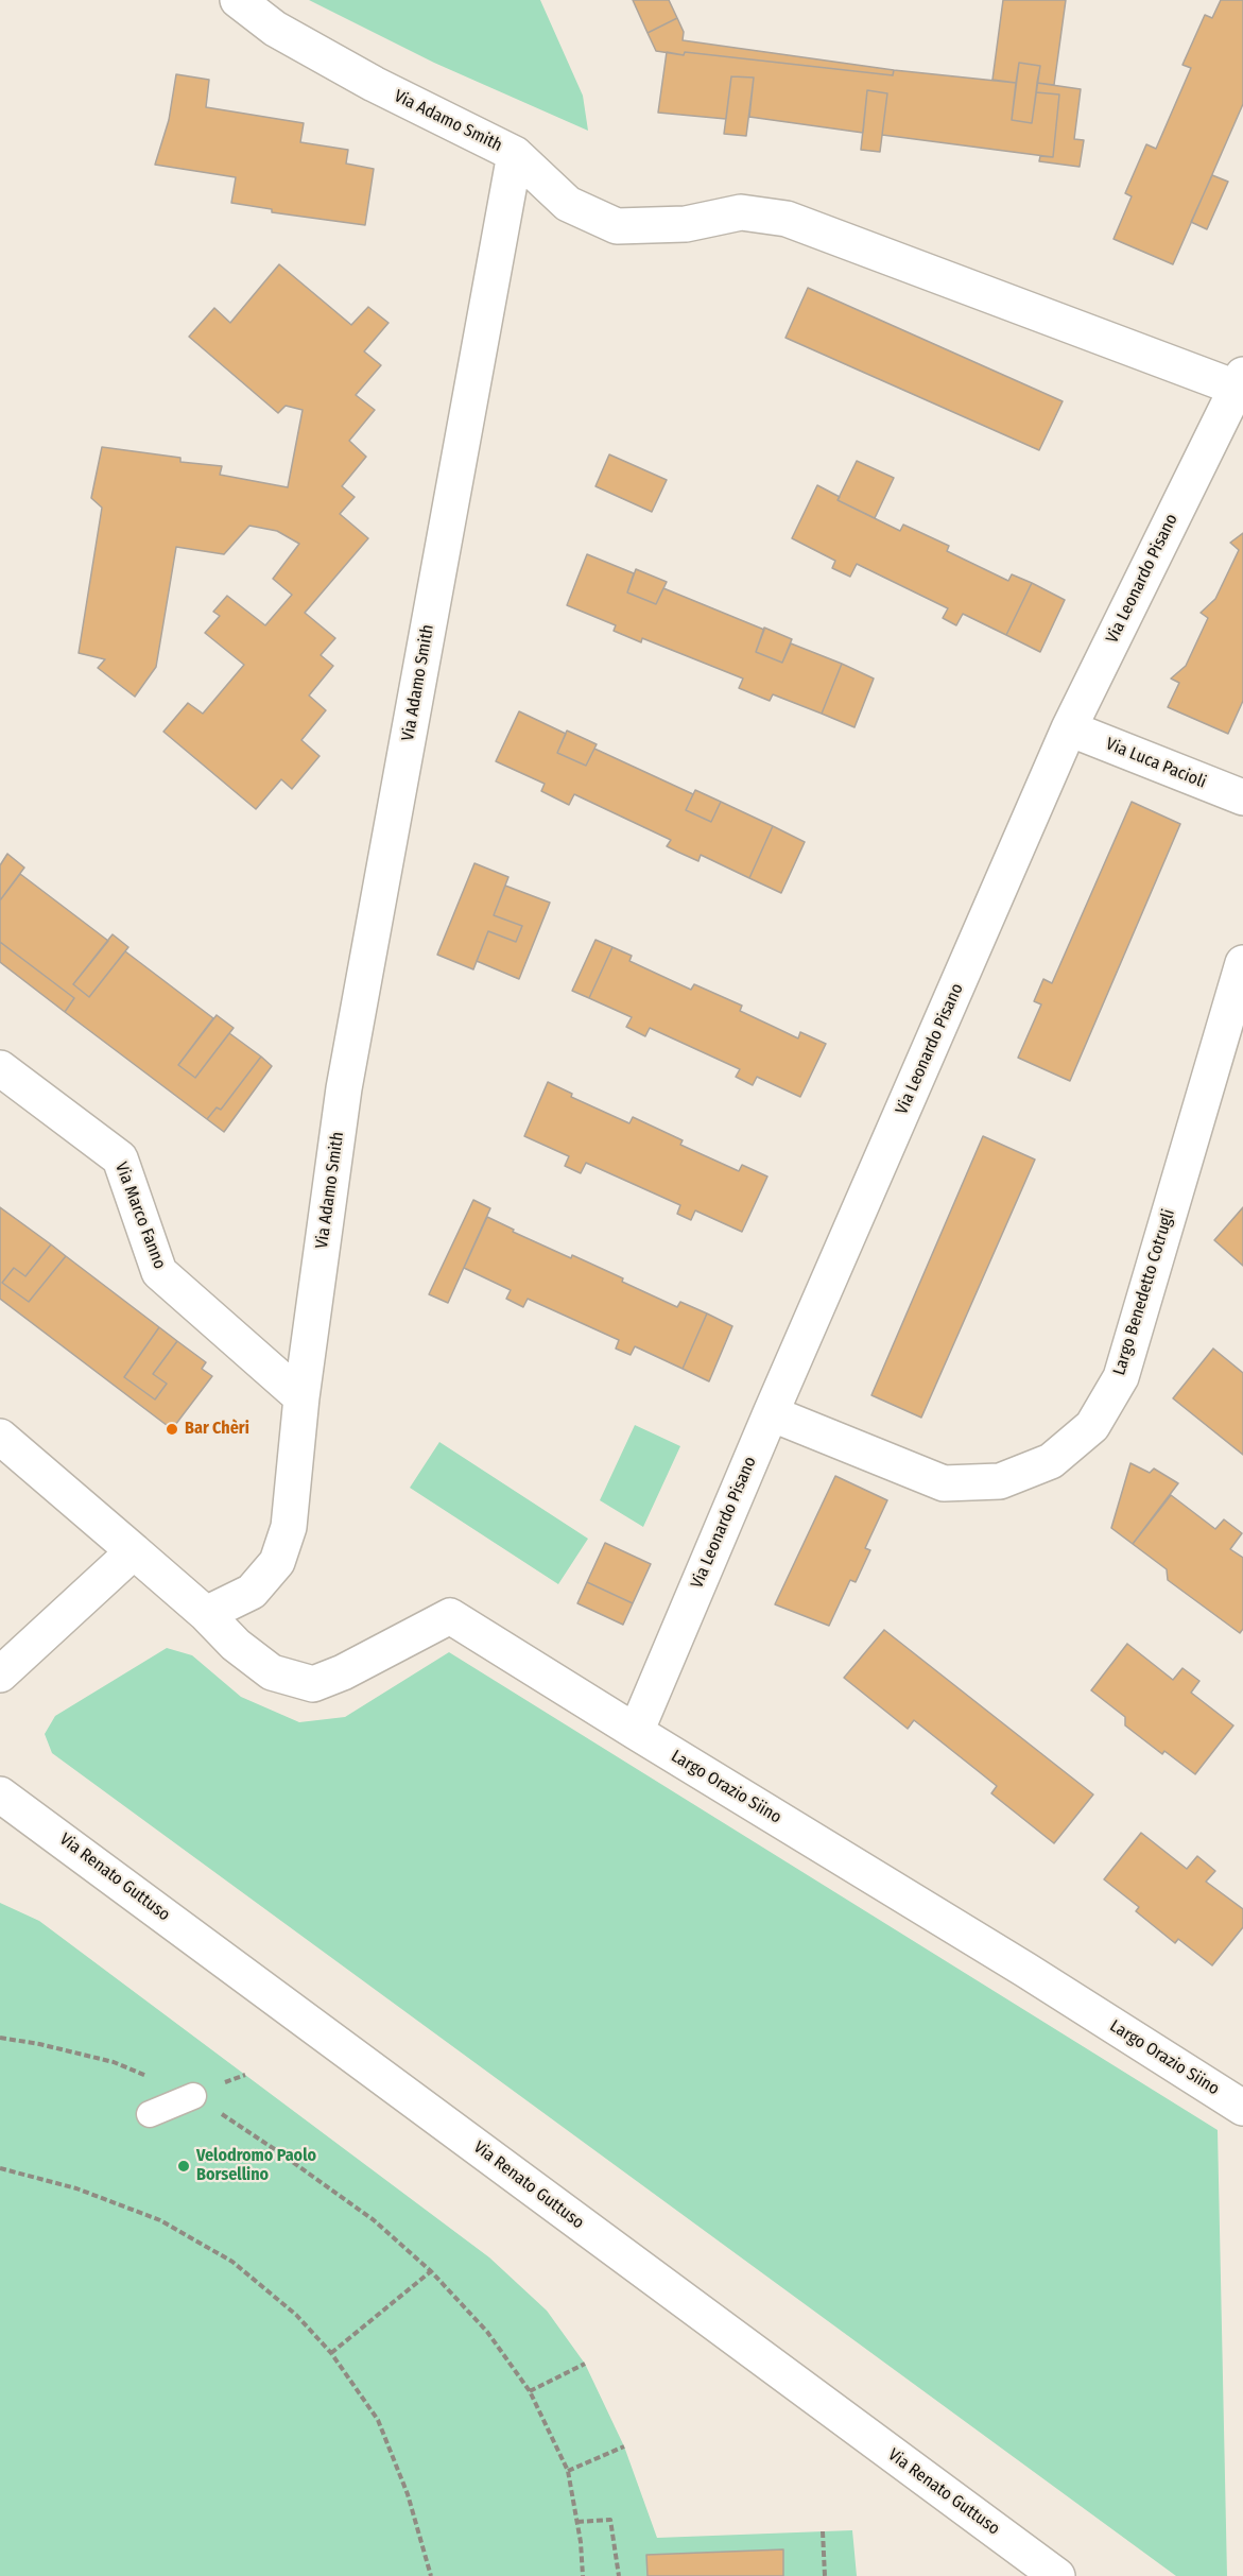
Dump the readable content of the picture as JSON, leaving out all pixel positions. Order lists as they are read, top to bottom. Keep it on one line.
{"streets":{"street":["Via Adamo Smith","Via Leonardo Pisano","Via Luca Pacioli","Via Marco Fanno","Largo Benedetto Cotrugli","Largo Orazio Siino","Via Renato Guttuso"]},"crossings":[["Via Adamo Smith","Via Marco Fanno"],["Via Adamo Smith","Largo Orazio Siino"],["Via Leonardo Pisano","Via Luca Pacioli"],["Via Leonardo Pisano","Largo Benedetto Cotrugli"],["Via Leonardo Pisano","Largo Orazio Siino"]],"places":["Bar Chèri","Velodromo Paolo Borsellino"]}
